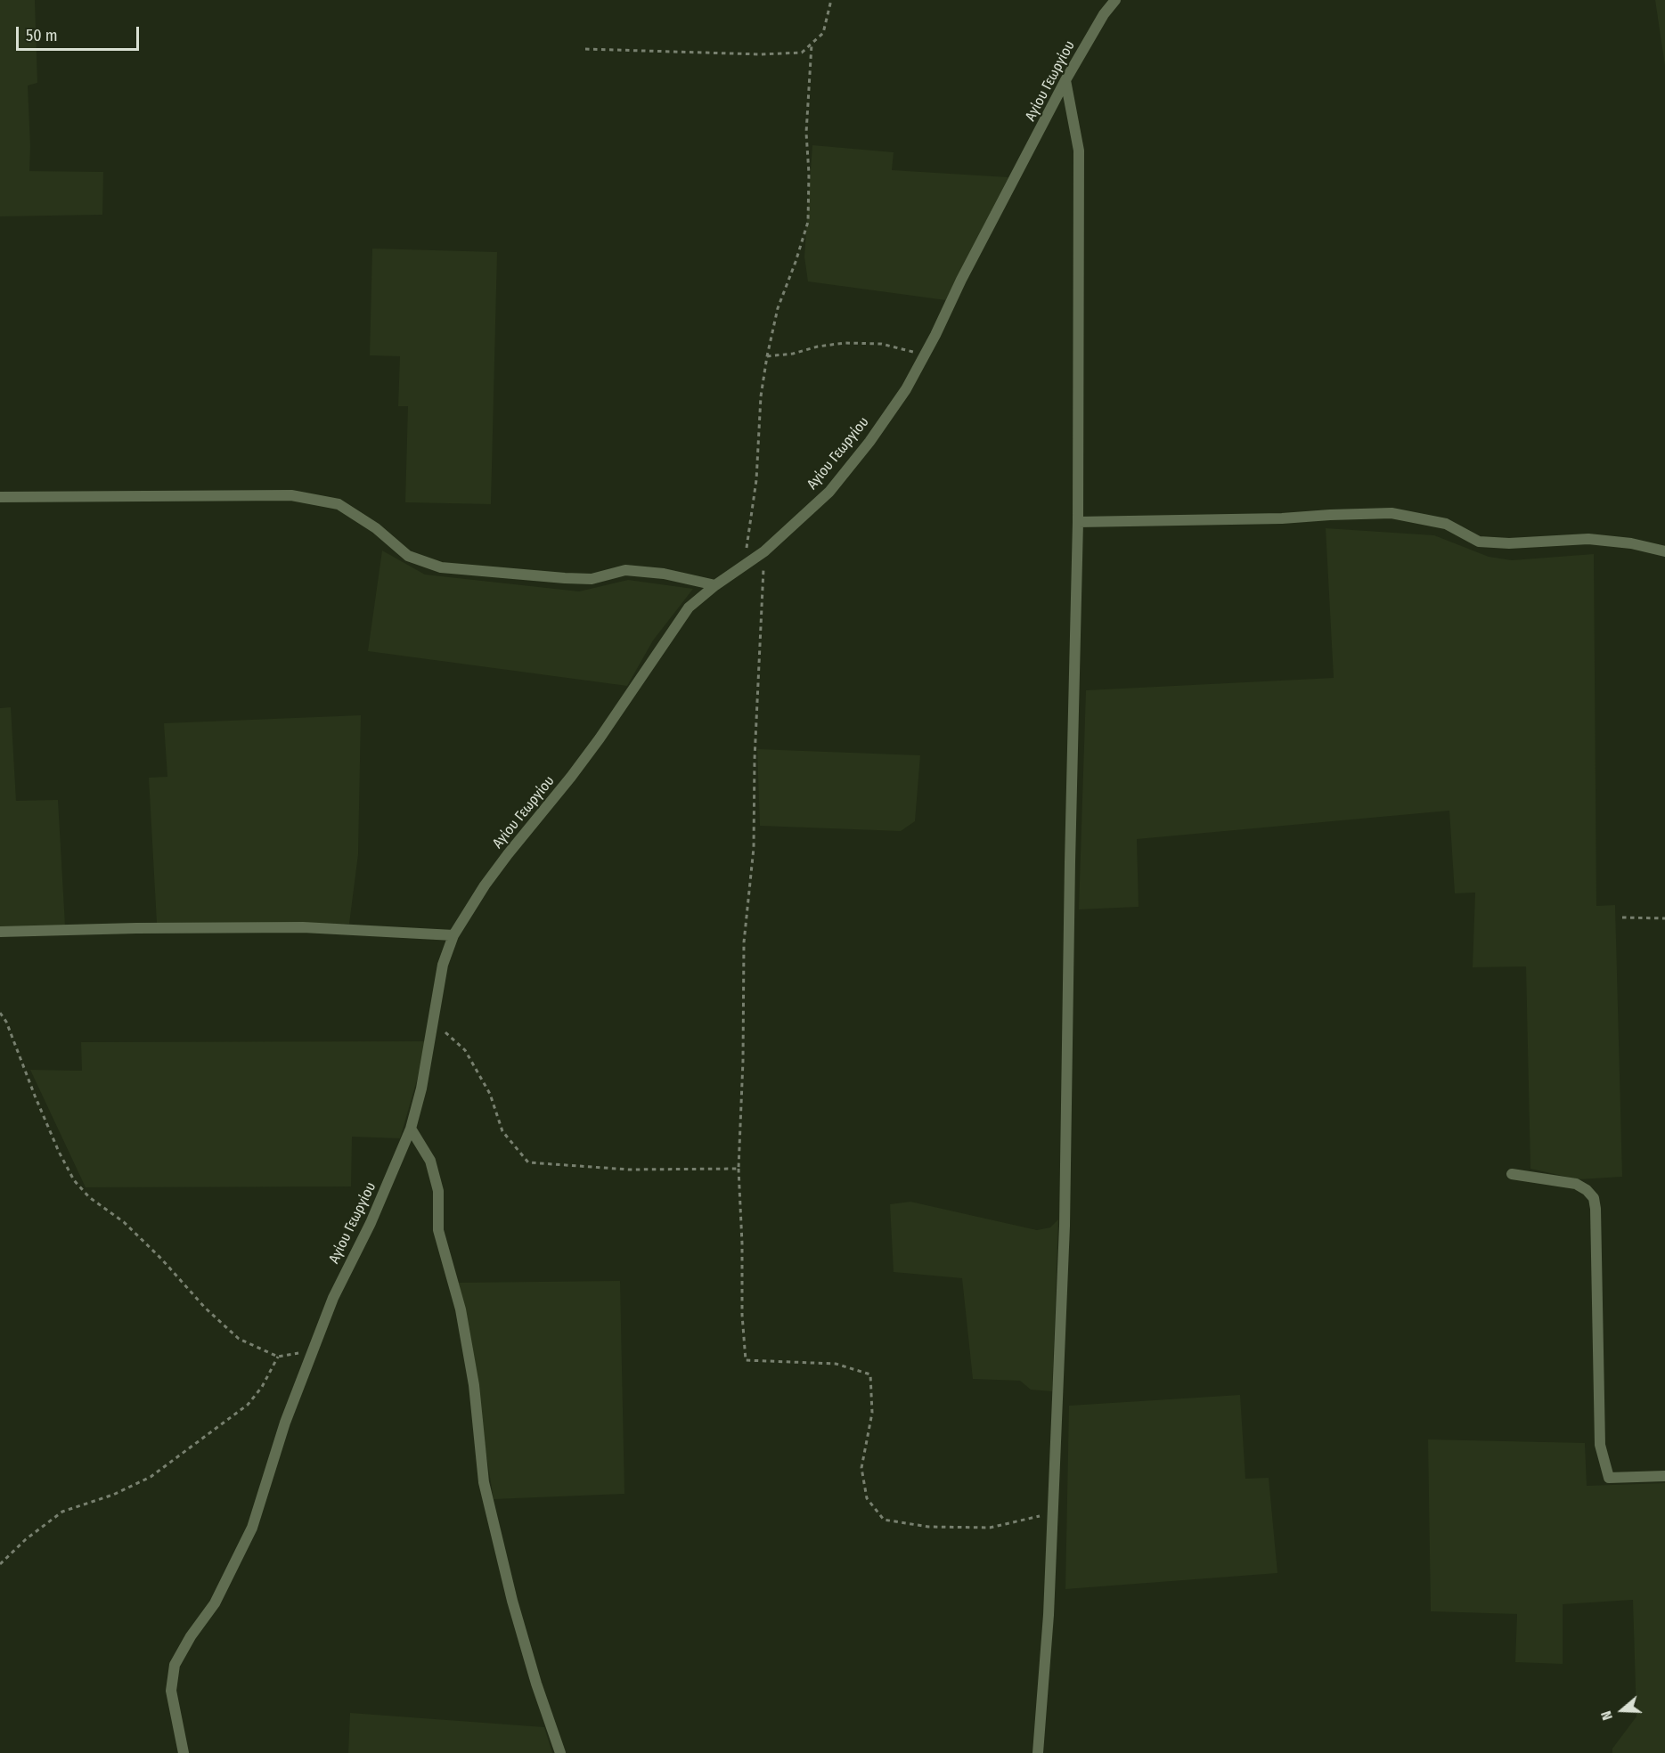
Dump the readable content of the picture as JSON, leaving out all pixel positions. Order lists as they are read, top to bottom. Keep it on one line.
{"streets":{"street":["Αγίου Γεωργίου"]},"scale_bar":"50 m","north":"left"}
